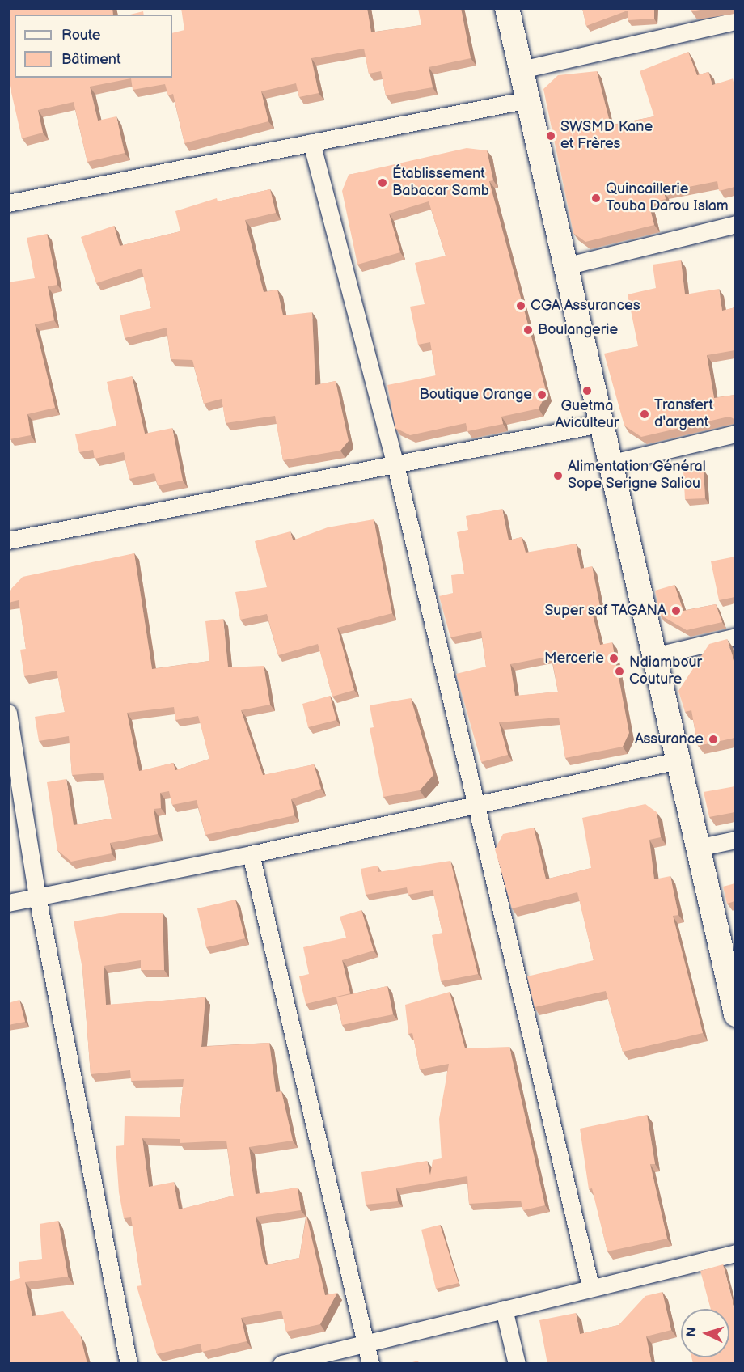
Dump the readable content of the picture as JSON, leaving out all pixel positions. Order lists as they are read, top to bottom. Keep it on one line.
{"places":["SWSMD Kane et Frères","Établissement Babacar Samb","Quincaillerie Touba Darou Islam","CGA Assurances","Boulangerie","Guetma Aviculteur","Boutique Orange","Transfert d'argent","Alimentation Général Sope Serigne Saliou","Super saf TAGANA","Mercerie","Ndiambour Couture","Assurance"],"legend":["Route","Bâtiment"],"north":"left"}
